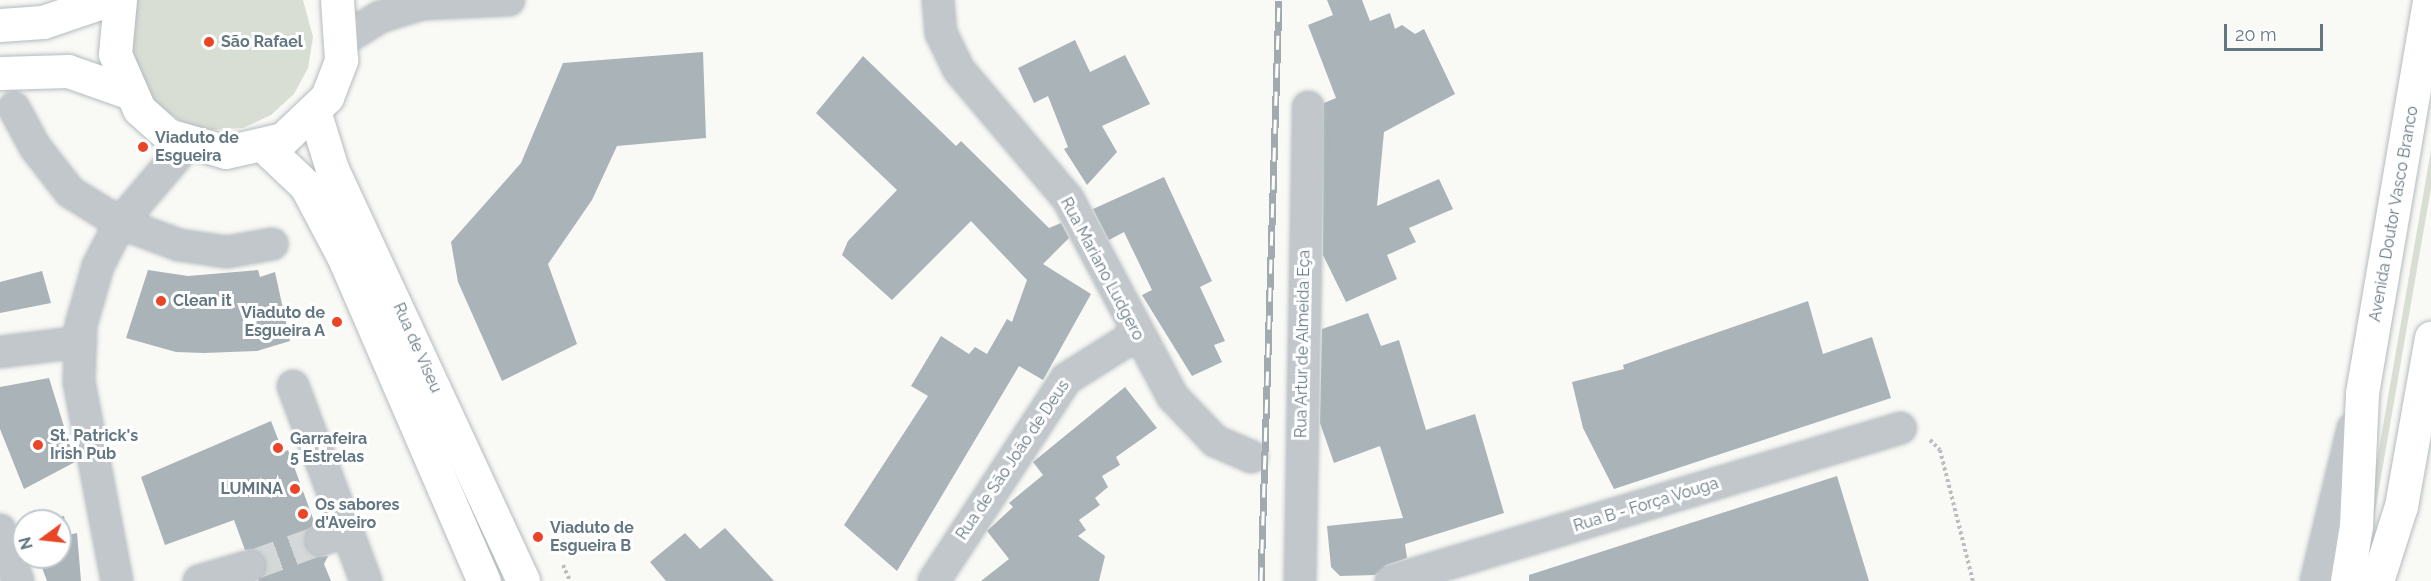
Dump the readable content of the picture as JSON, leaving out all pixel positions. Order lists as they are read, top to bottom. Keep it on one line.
{"streets":{"main road":["Avenida Doutor Vasco Branco","Rua de Viseu"],"street":["Rua Mariano Ludgero","Rua Artur de Almeida Eça","Rua de São João de Deus","Rua B - Força Vouga"]},"crossings":[["Rua Mariano Ludgero","Rua de São João de Deus"]],"places":["São Rafael","Viaduto de Esgueira","Clean it","Viaduto de Esgueira A","St. Patrick's Irish Pub","Garrafeira 5 Estrelas","LUMINA","Os sabores d'Aveiro","Viaduto de Esgueira B"],"scale_bar":"20 m","north":"left"}
